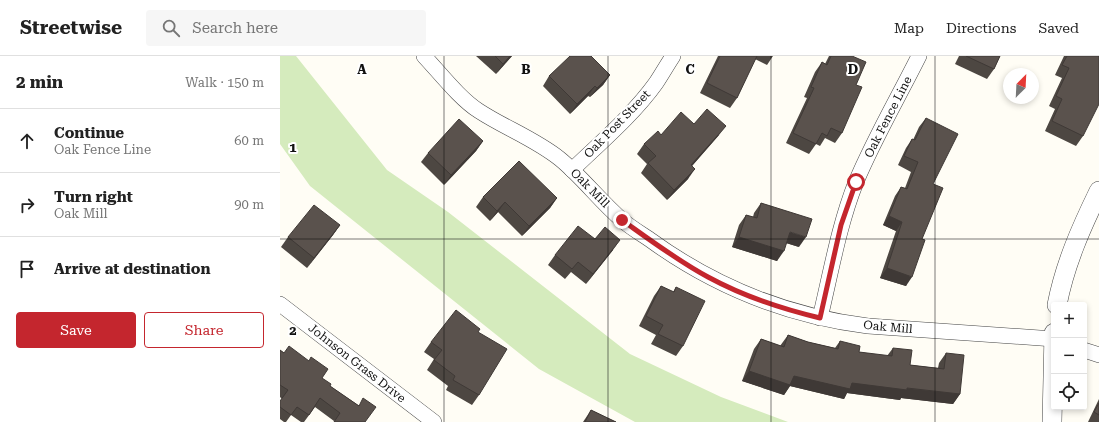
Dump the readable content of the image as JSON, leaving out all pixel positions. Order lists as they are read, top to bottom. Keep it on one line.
{"streets":{"street":["Oak Fence Line","Oak Post Street","Oak Mill","Johnson Grass Drive"]},"crossings":[["Oak Fence Line","Oak Mill"],["Oak Post Street","Oak Mill"]],"north":"top right","page":{"header":"Streetwise","search":"Search here","nav":["Map","Directions","Saved"],"heading":["2 min","Walk · 150 m"],"list":[["Continue","Oak Fence Line","60 m"],["Turn right","Oak Mill","90 m"],"Arrive at destination"],"buttons":["Save","Share"],"map_buttons":["+","−"]},"grid":{"columns":["A","B","C","D"],"rows":["1","2"]}}
